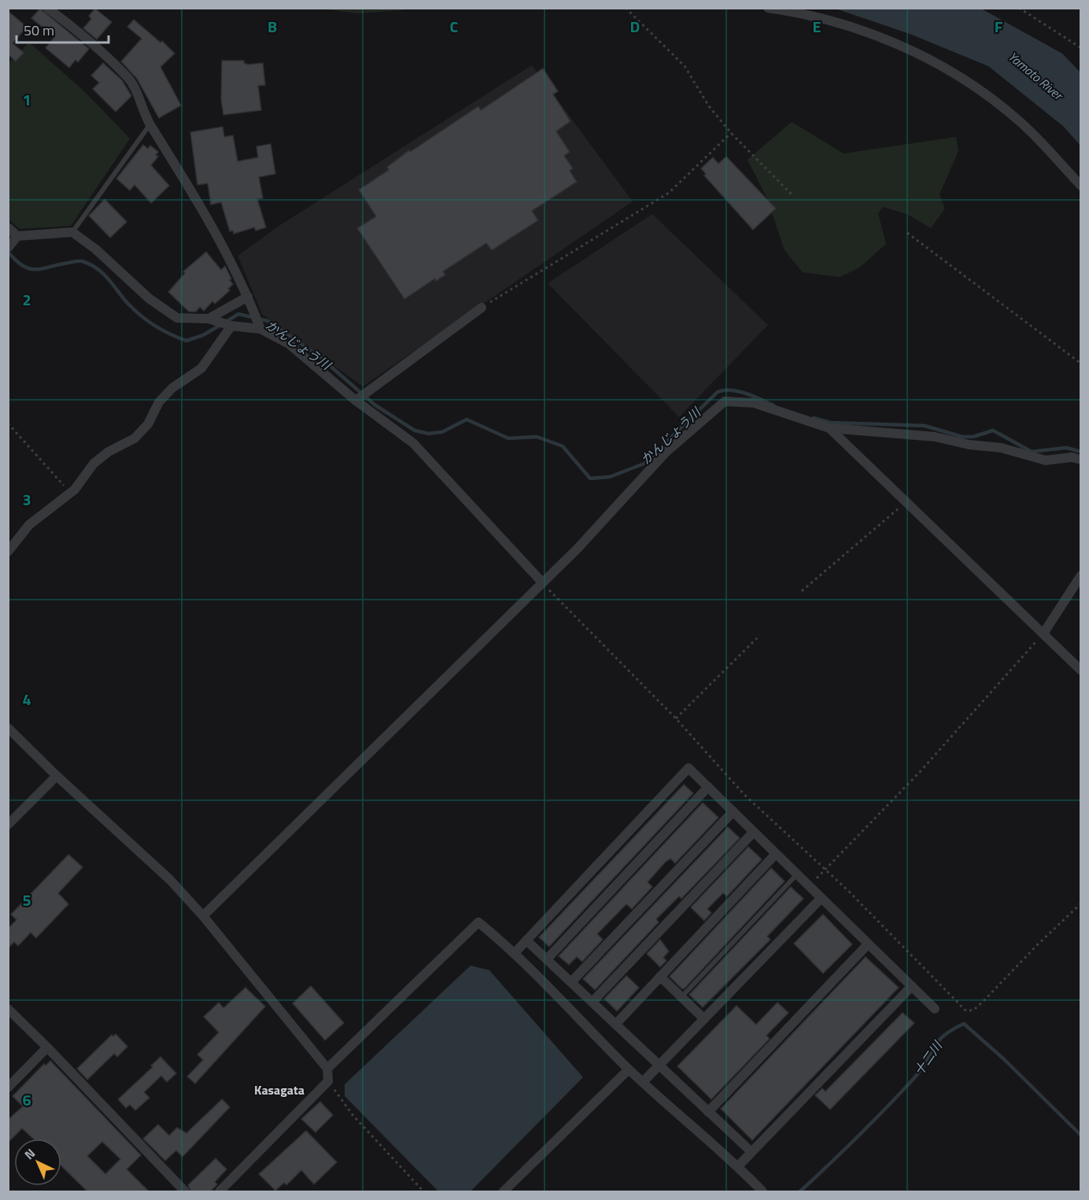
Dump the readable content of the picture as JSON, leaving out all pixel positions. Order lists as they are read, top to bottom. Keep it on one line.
{"districts":["Kasagata"],"water":["Yamato River","かんじょう川","十二川"],"scale_bar":"50 m","north":"top left","grid":{"columns":["B","C","D","E","F"],"rows":["1","2","3","4","5","6"]}}
